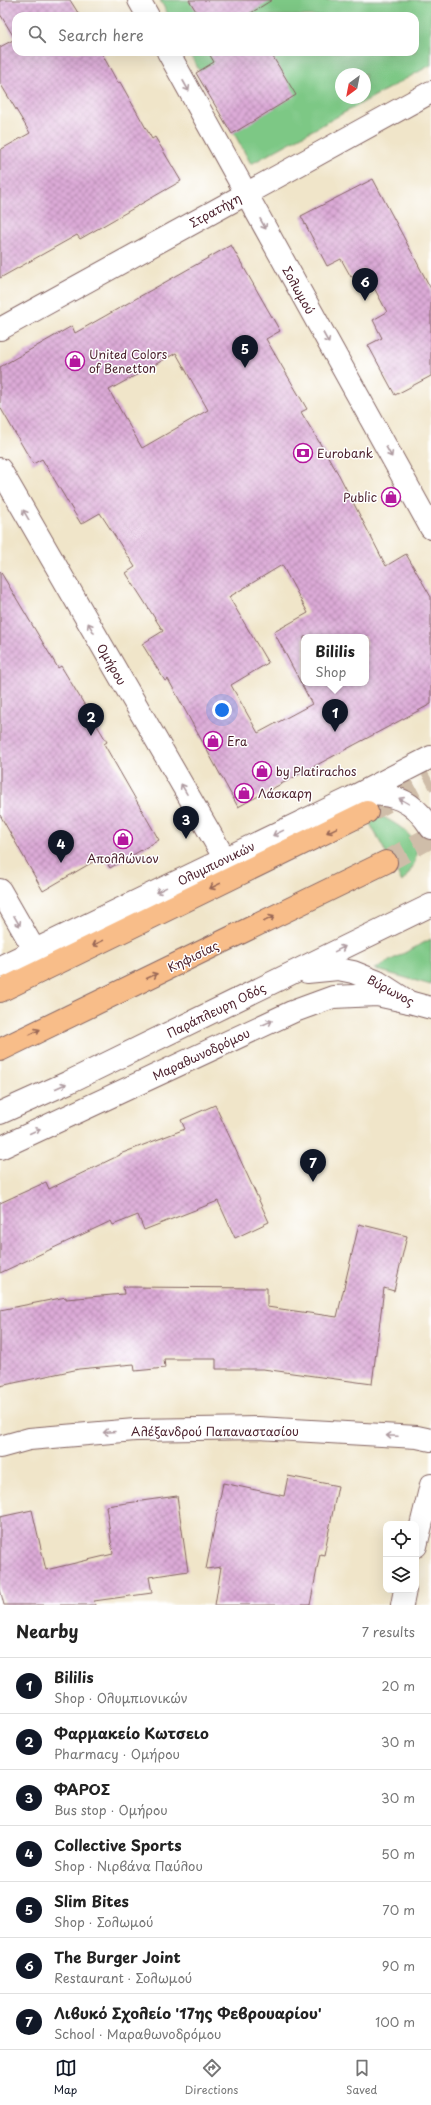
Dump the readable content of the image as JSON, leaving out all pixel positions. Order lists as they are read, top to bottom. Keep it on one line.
{"streets":{"main road":["Κηφισίας"],"street":["Στρατήγη","Σολωμού","Ομήρου","Ολυμπιονικών","Βύρωνος","Παράπλευρη Οδός","Μαραθωνοδρόμου","Αλέξανδρού Παπαναστασίου"]},"crossings":[["Στρατήγη","Σολωμού"],["Ομήρου","Ολυμπιονικών"],["Βύρωνος","Παράπλευρη Οδός"],["Βύρωνος","Μαραθωνοδρόμου"]],"one_way":["Σολωμού","Ομήρου","Ολυμπιονικών","Παράπλευρη Οδός","Μαραθωνοδρόμου","Αλέξανδρού Παπαναστασίου"],"places":{"shop":["United Colors of Benetton","Public","Era","by Platirachos","Λάσκαρη","Απολλώνιον"],"bank":["Eurobank"]},"north":"bottom left","page":{"search":"Search here","pins":["6","5","1","2","3","4","7"],"popup":["Bililis","Shop"],"heading":["Nearby","7 results"],"list":[{"mark":"1","name":"Bililis","note":"Shop · Ολυμπιονικών","value":"20 m"},{"mark":"2","name":"Φαρμακείο Κωτσειο","note":"Pharmacy · Ομήρου","value":"30 m"},{"mark":"3","name":"ΦΑΡΟΣ","note":"Bus stop · Ομήρου","value":"30 m"},{"mark":"4","name":"Collective Sports","note":"Shop · Νιρβάνα Παύλου","value":"50 m"},{"mark":"5","name":"Slim Bites","note":"Shop · Σολωμού","value":"70 m"},{"mark":"6","name":"The Burger Joint","note":"Restaurant · Σολωμού","value":"90 m"},{"mark":"7","name":"Λιβυκό Σχολείο '17ης Φεβρουαρίου'","note":"School · Μαραθωνοδρόμου","value":"100 m"}],"nav":["Map","Directions","Saved"]}}
